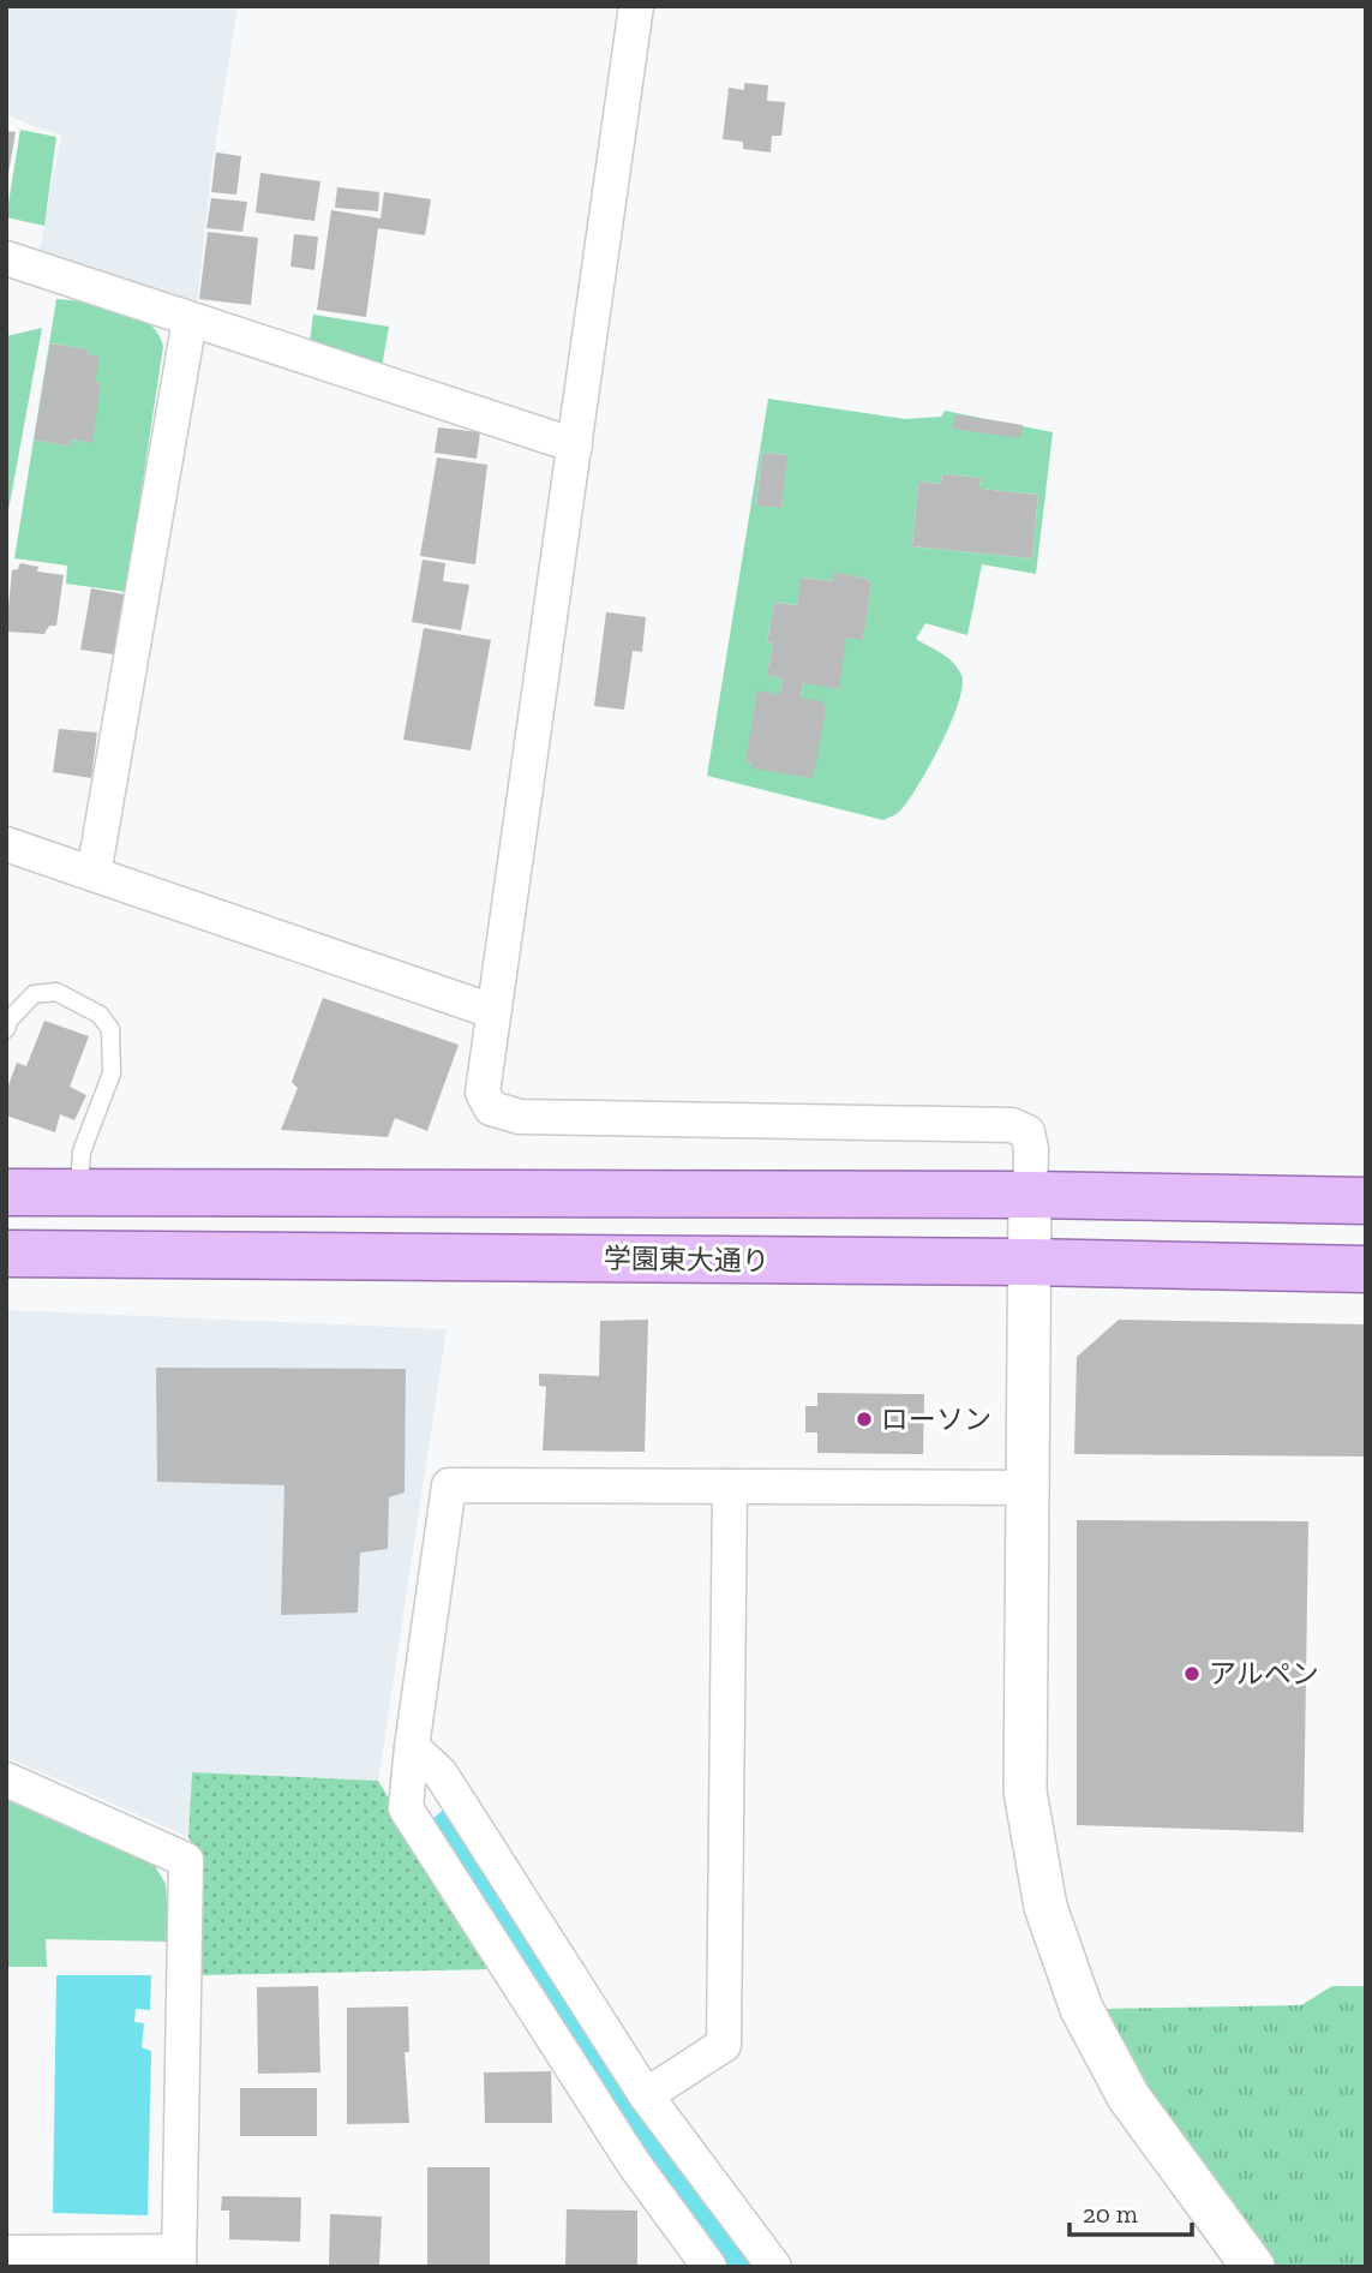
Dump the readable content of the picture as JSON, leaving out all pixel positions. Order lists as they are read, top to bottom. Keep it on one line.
{"streets":{"main road":["学園東大通り"]},"places":["ローソン","アルペン"],"scale_bar":"20 m"}
